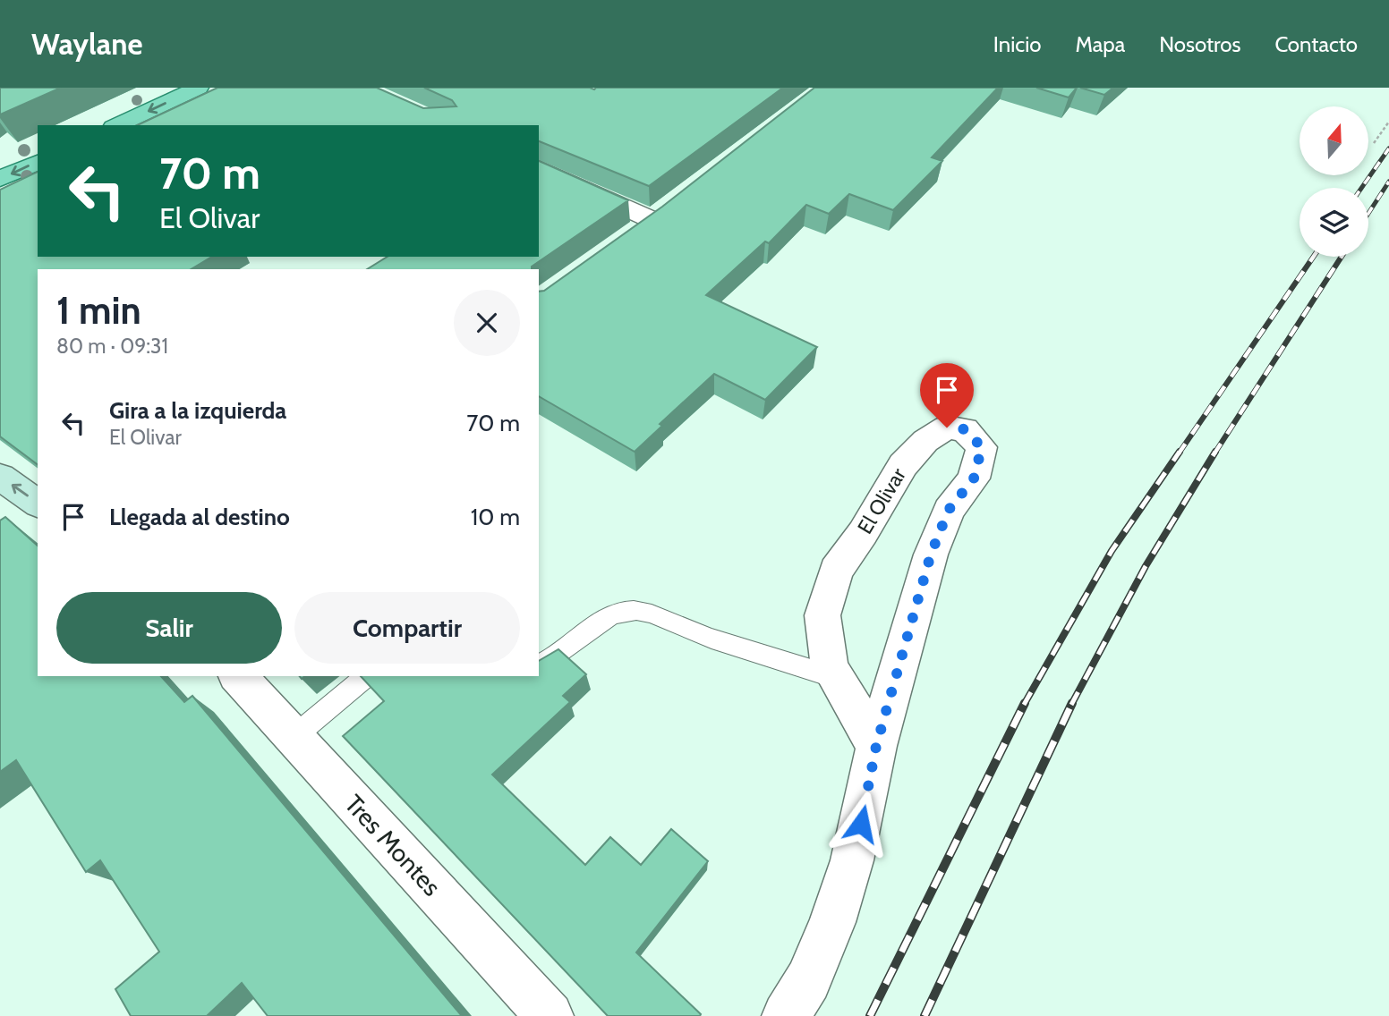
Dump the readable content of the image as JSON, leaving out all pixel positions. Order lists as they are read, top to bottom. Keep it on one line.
{"streets":{"street":["El Olivar","Tres Montes"]},"north":"top","page":{"header":"Waylane","nav":["Inicio","Mapa","Nosotros","Contacto"],"turn":["70 m","El Olivar"],"heading":["1 min","80 m · 09:31"],"list":[{"name":"Gira a la izquierda","note":"El Olivar","value":"70 m"},{"name":"Llegada al destino","value":"10 m"}],"buttons":["Salir","Compartir"]}}
